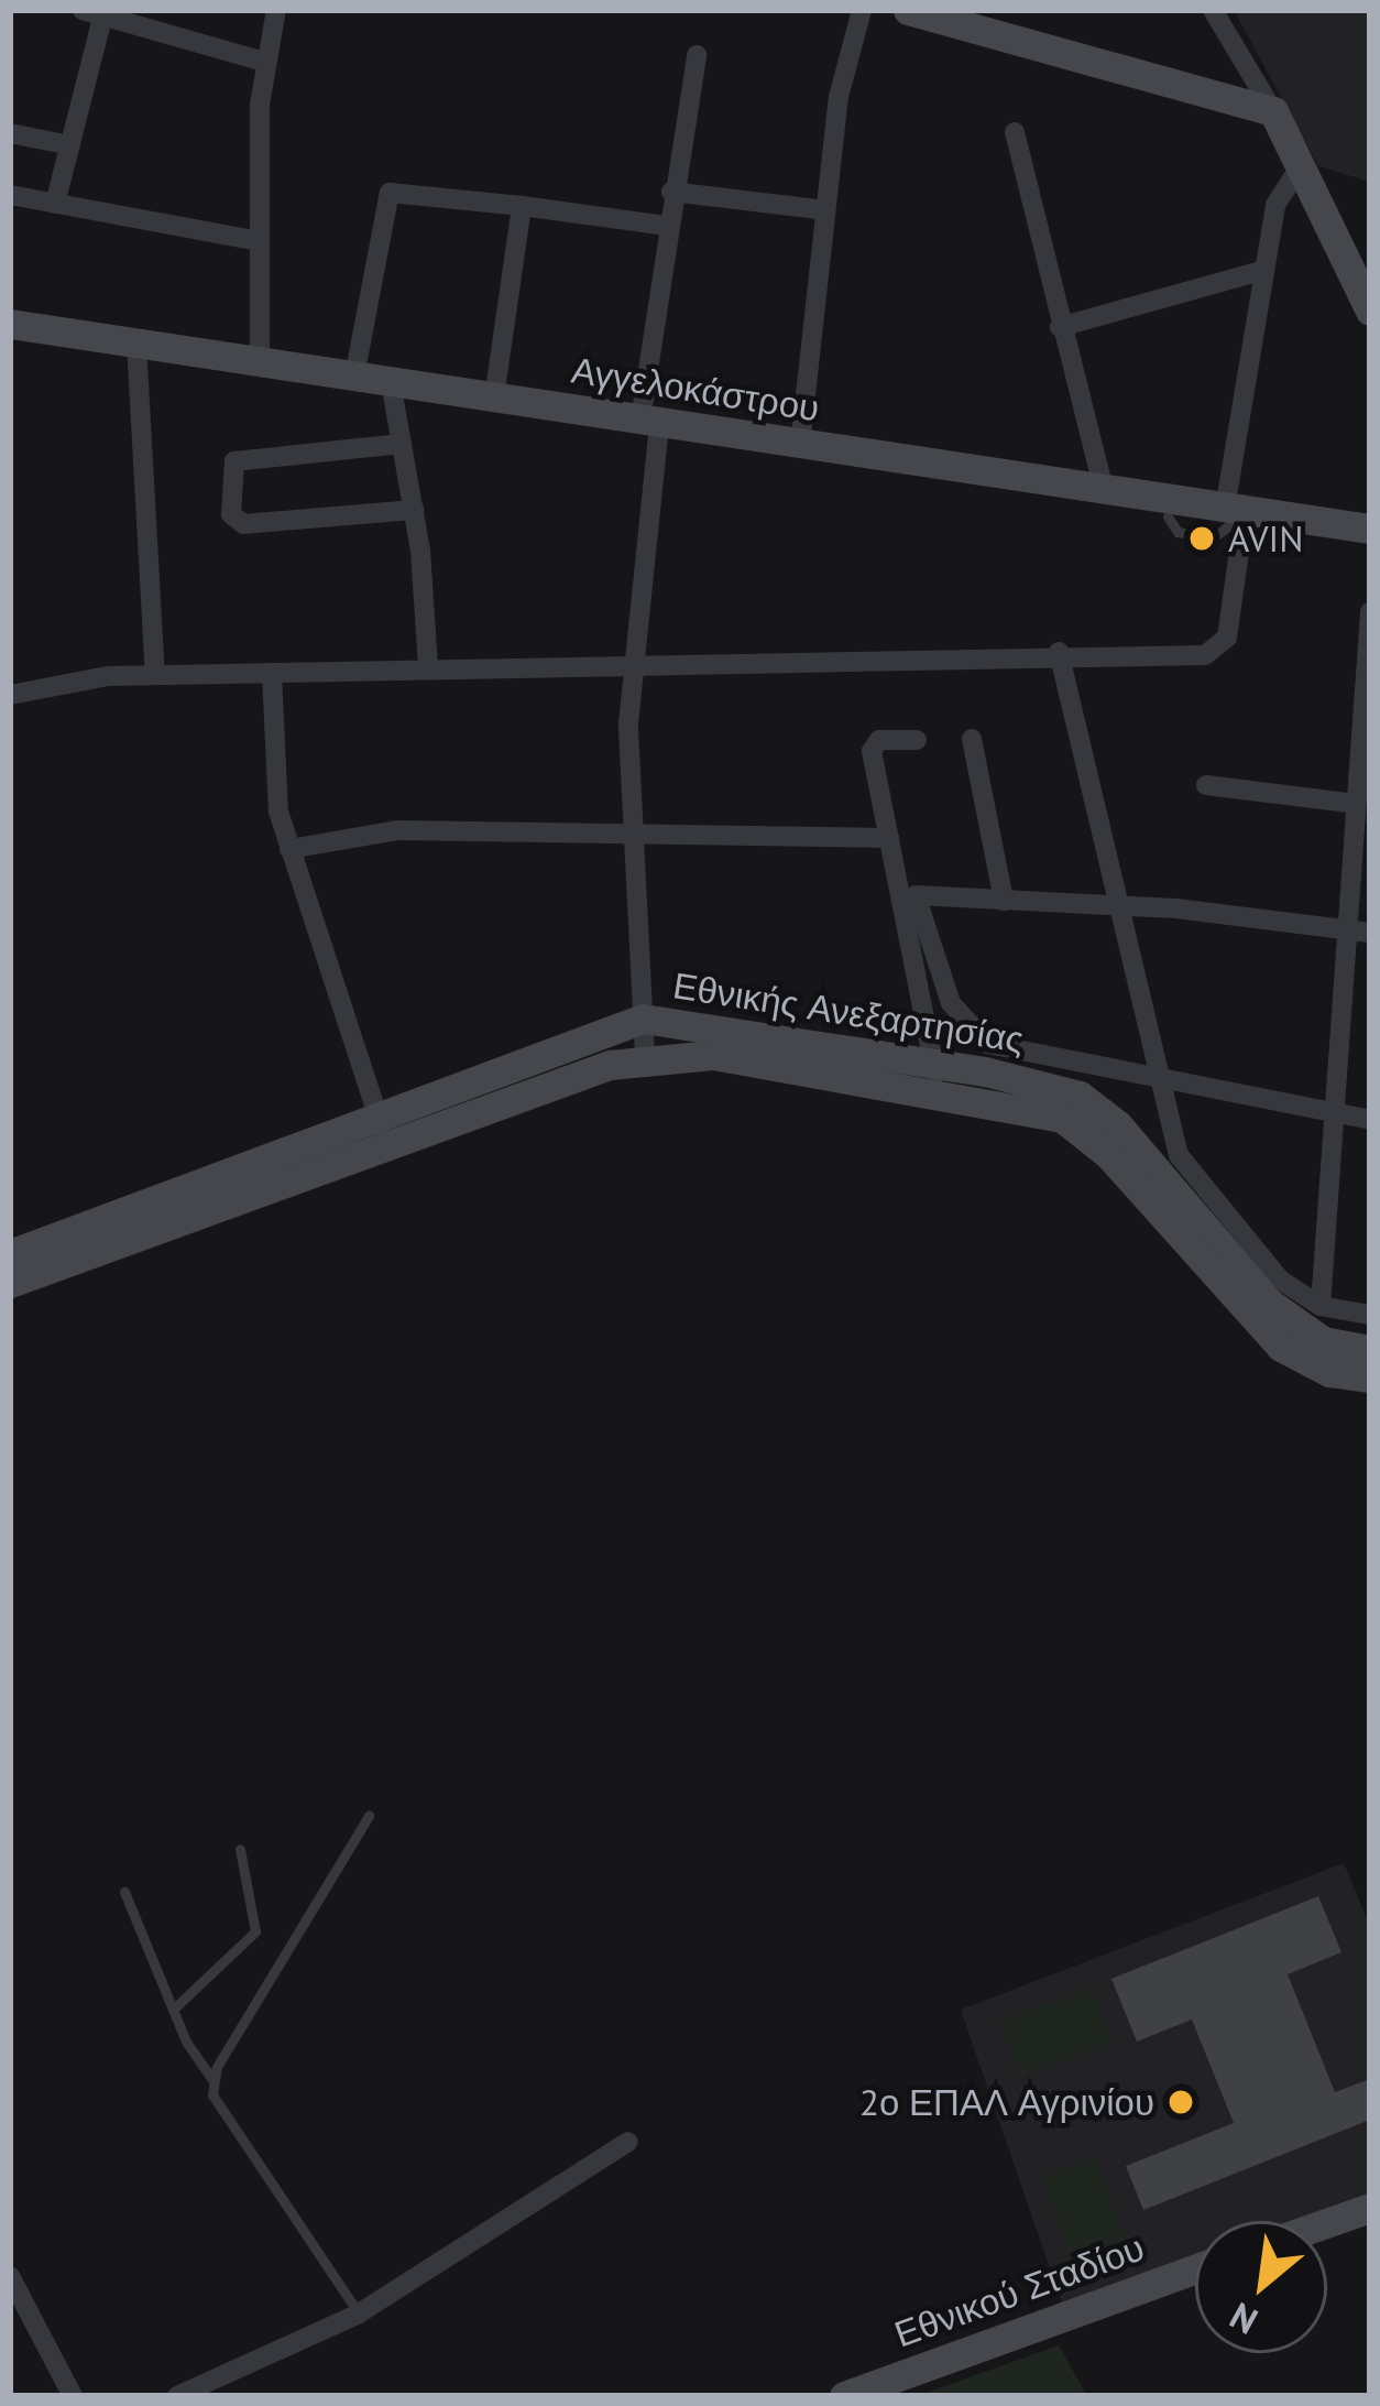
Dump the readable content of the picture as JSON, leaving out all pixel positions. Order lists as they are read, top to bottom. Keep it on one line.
{"streets":{"street":["Αγγελοκάστρου","Εθνικής Ανεξαρτησίας","Εθνικού Σταδίου"]},"places":["AVIN","2ο ΕΠΑΛ Αγρινίου"],"north":"bottom left"}
